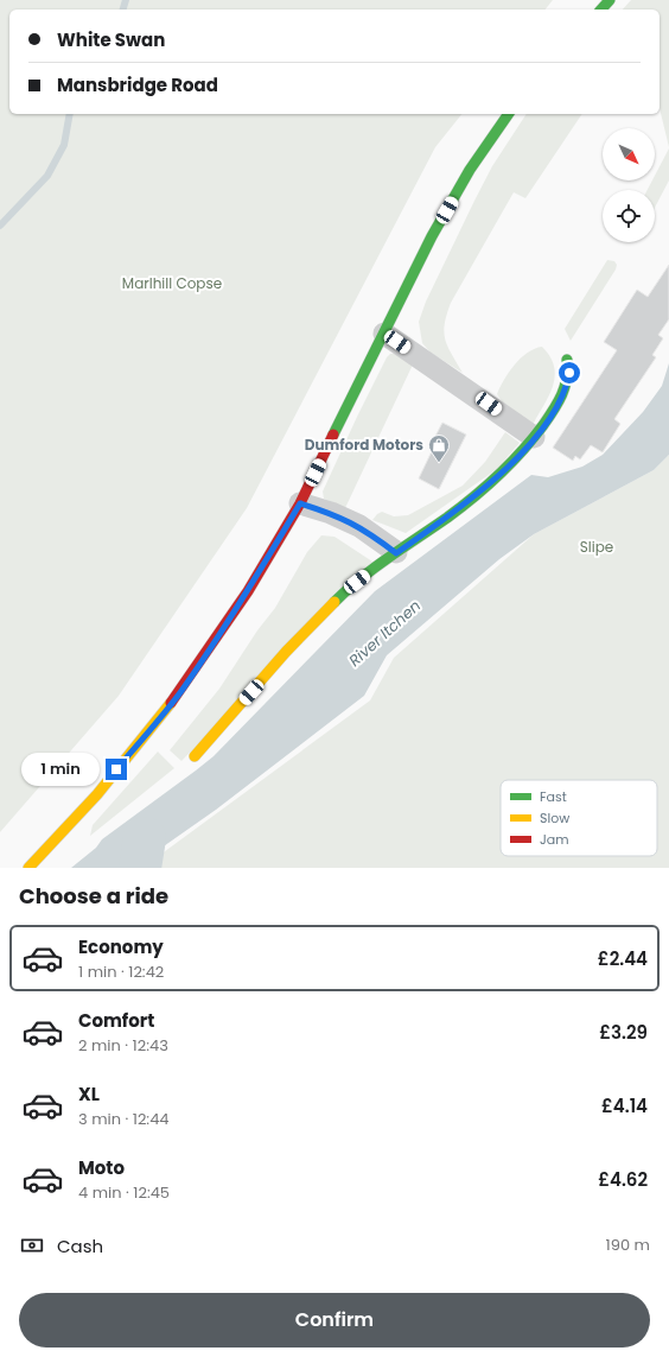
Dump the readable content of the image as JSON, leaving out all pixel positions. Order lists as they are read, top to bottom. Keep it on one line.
{"water":["River Itchen"],"parks":["Marlhill Copse","Slipe"],"places":{"shop":["Dumford Motors"]},"legend":["Fast","Slow","Jam"],"north":"bottom right","page":{"banner":["White Swan","Mansbridge Road"],"bubble":"1 min","heading":"Choose a ride","list":[{"name":"Economy","note":"1 min · 12:42","value":"£2.44"},{"name":"Comfort","note":"2 min · 12:43","value":"£3.29"},{"name":"XL","note":"3 min · 12:44","value":"£4.14"},{"name":"Moto","note":"4 min · 12:45","value":"£4.62"}],"pay":["Cash","190 m"],"buttons":"Confirm"}}
